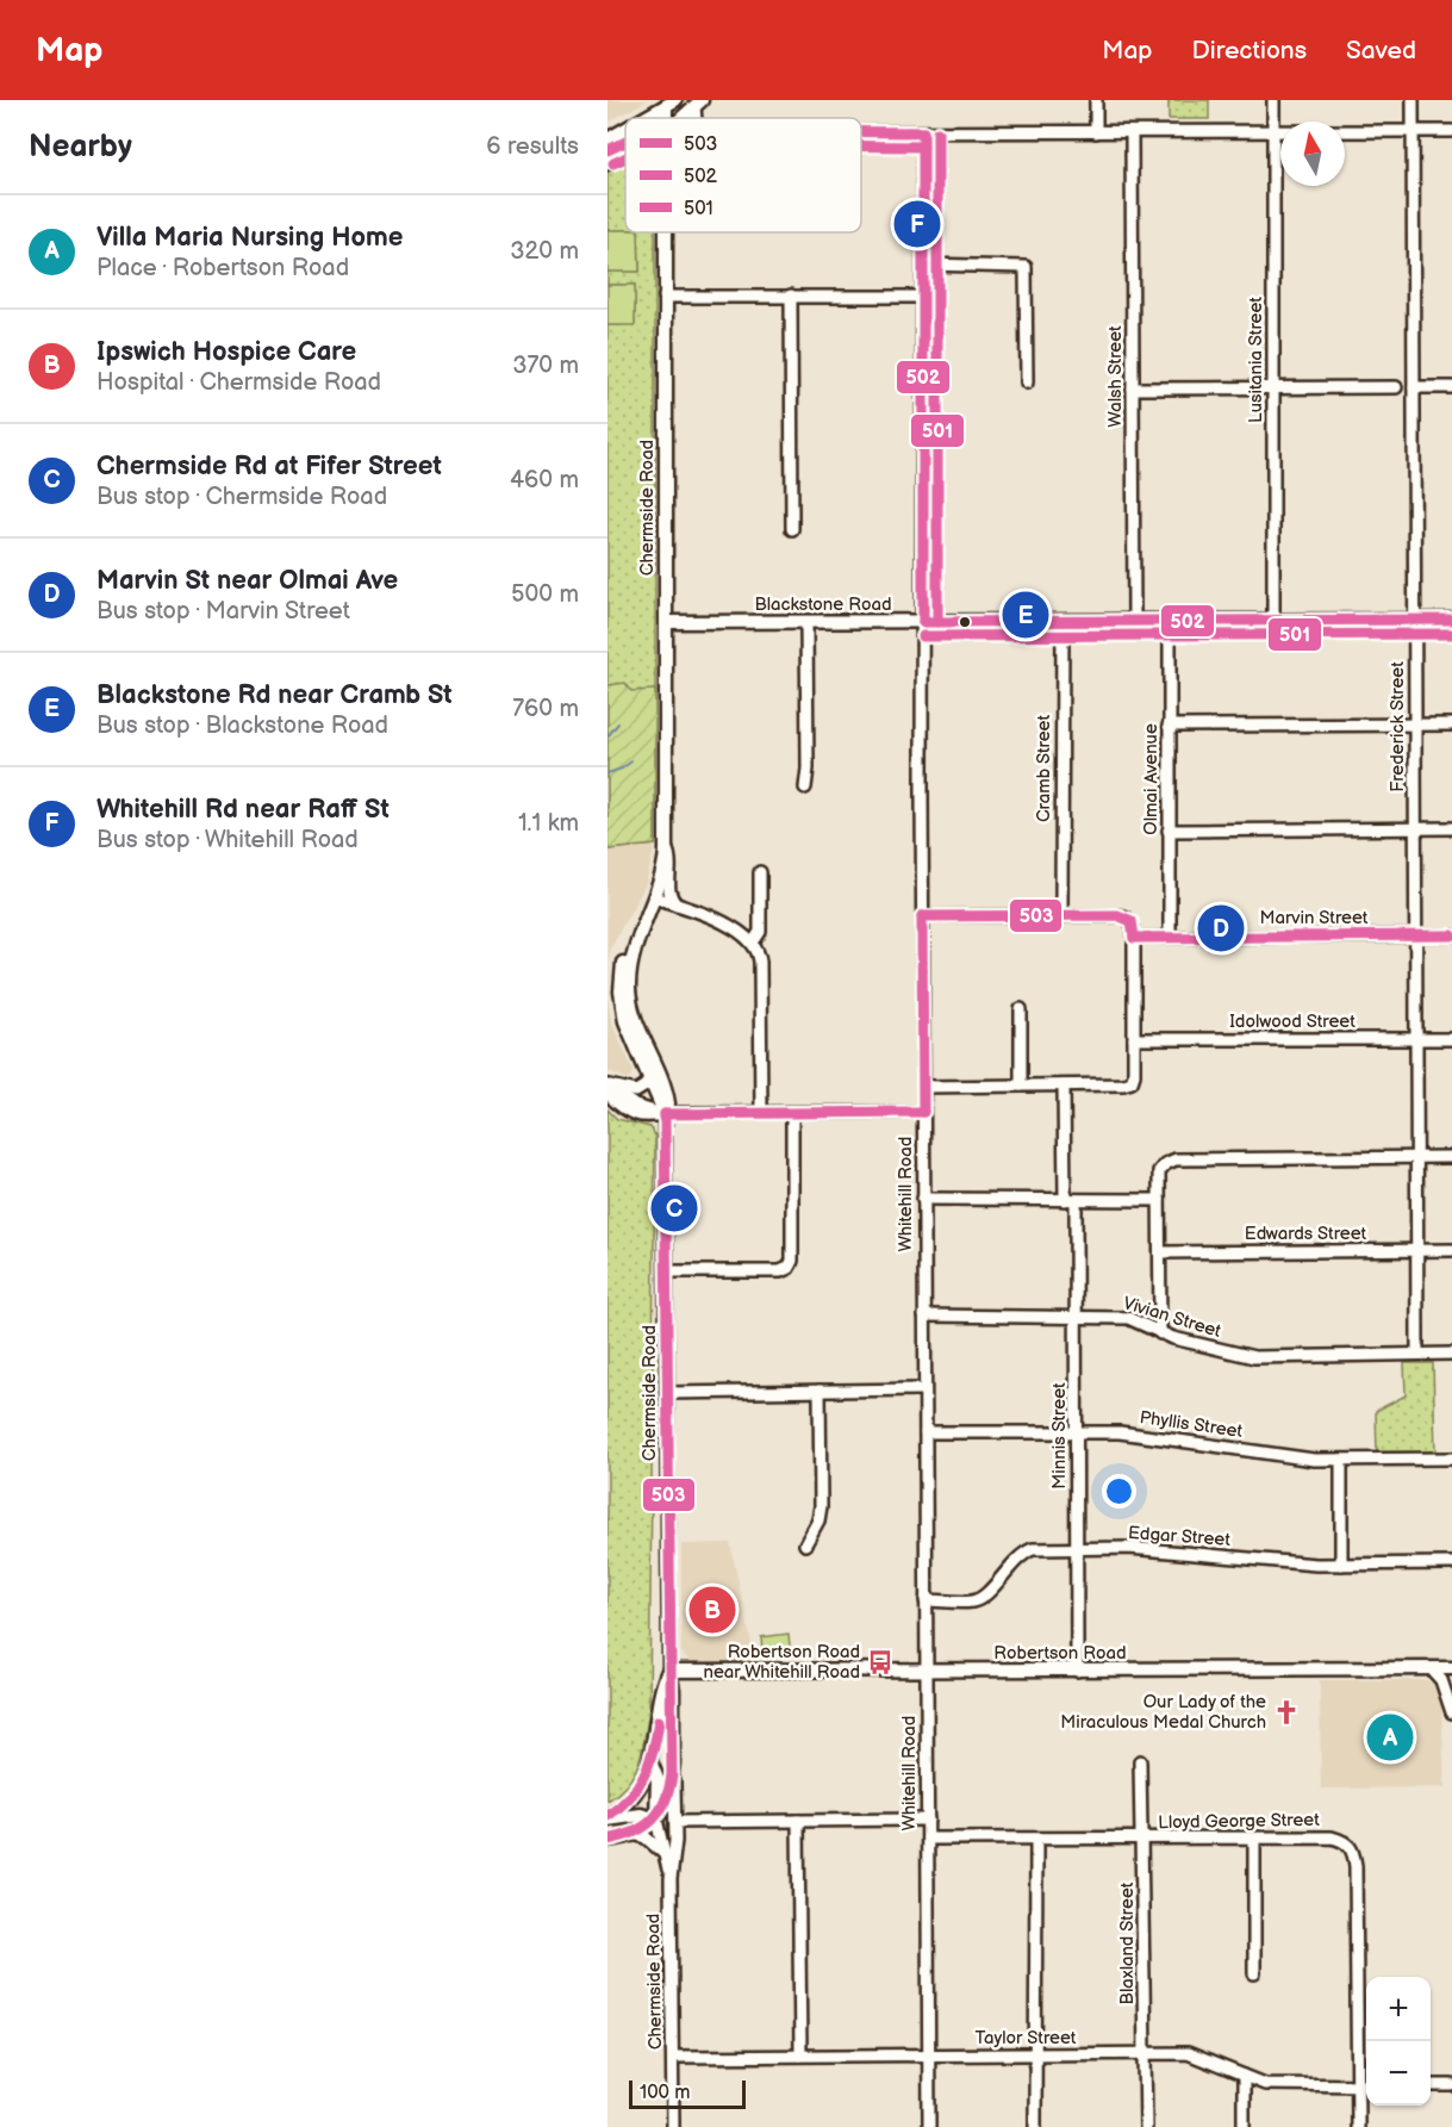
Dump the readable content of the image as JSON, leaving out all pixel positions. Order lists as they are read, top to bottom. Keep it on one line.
{"streets":{"main road":["Chermside Road","Blackstone Road","Robertson Road"],"street":["Lusitania Street","Walsh Street","Frederick Street","Cramb Street","Olmai Avenue","Marvin Street","Idolwood Street","Whitehill Road","Edwards Street","Vivian Street","Phyllis Street","Minnis Street","Edgar Street","Lloyd George Street","Blaxland Street","Taylor Street"]},"crossings":[["Lusitania Street","Blackstone Road"],["Walsh Street","Blackstone Road"],["Chermside Road","Blackstone Road"],["Chermside Road","Robertson Road"],["Chermside Road","Taylor Street"],["Blackstone Road","Frederick Street"],["Blackstone Road","Cramb Street"],["Blackstone Road","Olmai Avenue"],["Blackstone Road","Whitehill Road"],["Frederick Street","Marvin Street"],["Frederick Street","Idolwood Street"],["Frederick Street","Edwards Street"],["Frederick Street","Vivian Street"],["Olmai Avenue","Marvin Street"],["Whitehill Road","Vivian Street"],["Whitehill Road","Phyllis Street"],["Whitehill Road","Edgar Street"],["Whitehill Road","Robertson Road"],["Whitehill Road","Lloyd George Street"],["Whitehill Road","Taylor Street"],["Vivian Street","Minnis Street"],["Phyllis Street","Minnis Street"],["Minnis Street","Edgar Street"],["Minnis Street","Robertson Road"],["Lloyd George Street","Blaxland Street"],["Lloyd George Street","Taylor Street"],["Blaxland Street","Taylor Street"]],"places":{"bus stop":["Robertson Road near Whitehill Road"],"church":["Our Lady of the Miraculous Medal Church"]},"lines":["transit line 502","transit line 501","transit line 503"],"legend":["503","502","501"],"scale_bar":"100 m","north":"top","page":{"header":"Map","nav":["Map","Directions","Saved"],"heading":["Nearby","6 results"],"list":[{"mark":"A","name":"Villa Maria Nursing Home","note":"Place · Robertson Road","value":"320 m"},{"mark":"B","name":"Ipswich Hospice Care","note":"Hospital · Chermside Road","value":"370 m"},{"mark":"C","name":"Chermside Rd at Fifer Street","note":"Bus stop · Chermside Road","value":"460 m"},{"mark":"D","name":"Marvin St near Olmai Ave","note":"Bus stop · Marvin Street","value":"500 m"},{"mark":"E","name":"Blackstone Rd near Cramb St","note":"Bus stop · Blackstone Road","value":"760 m"},{"mark":"F","name":"Whitehill Rd near Raff St","note":"Bus stop · Whitehill Road","value":"1.1 km"}],"pins":["F","E","D","C","B","A"],"map_buttons":["+","−"],"scale":"100 m"}}
